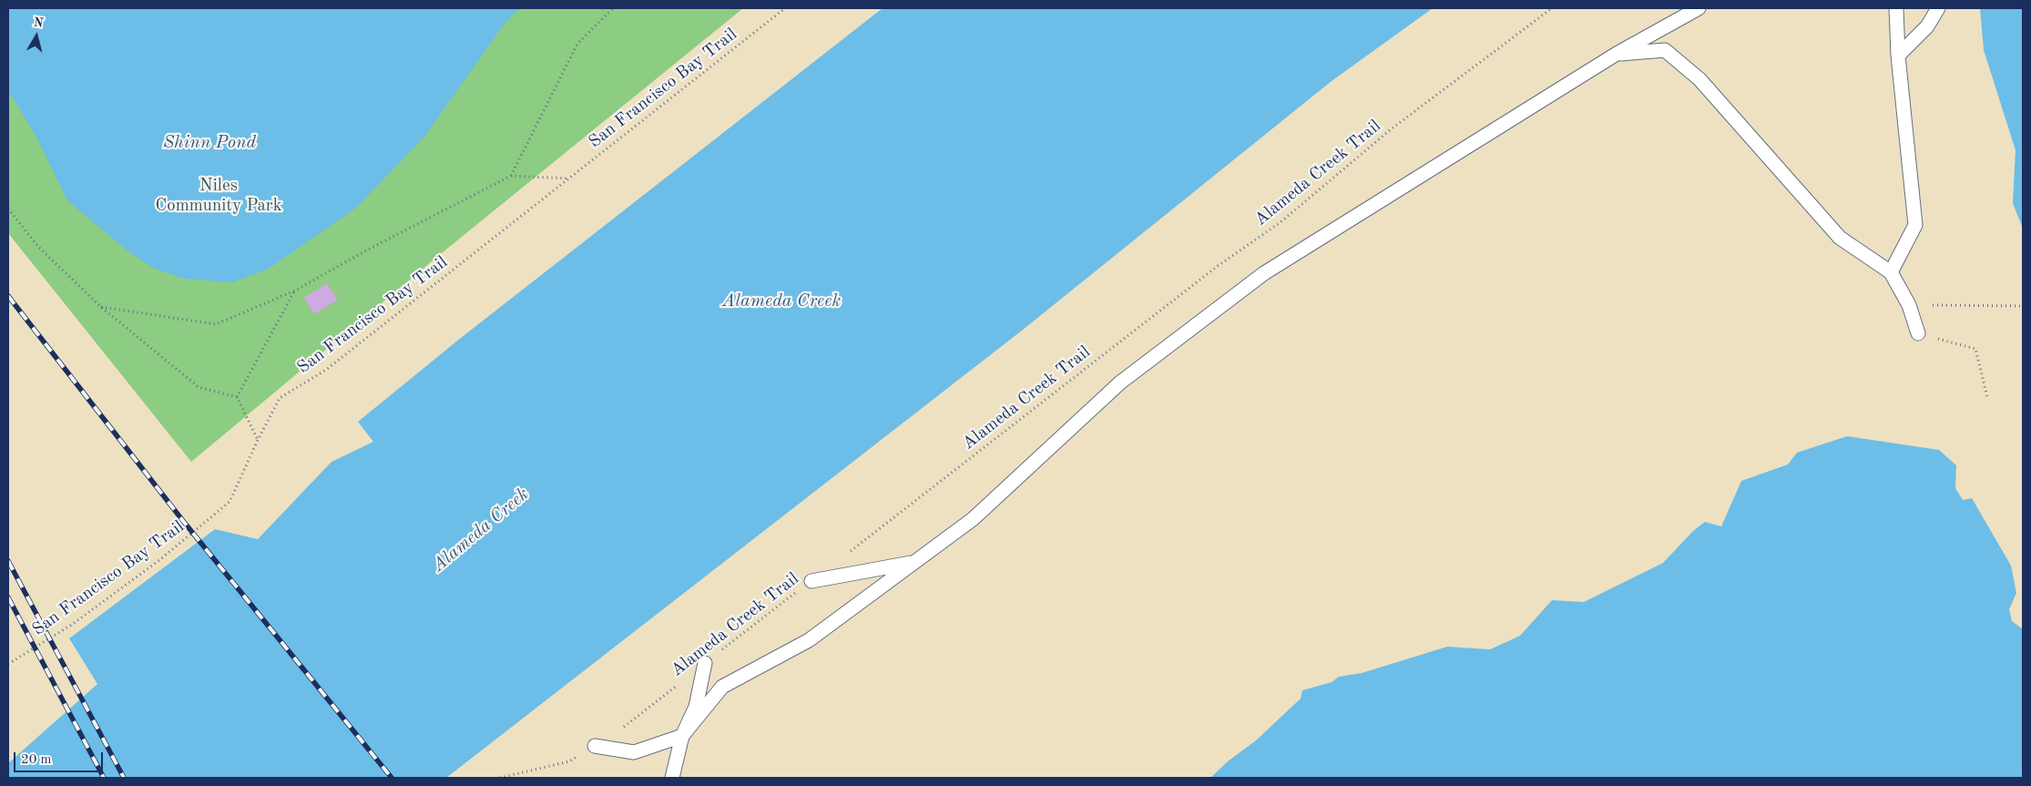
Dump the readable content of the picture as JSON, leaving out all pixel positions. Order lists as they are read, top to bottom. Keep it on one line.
{"streets":{"path":["San Francisco Bay Trail","Alameda Creek Trail"]},"water":["Shinn Pond","Alameda Creek"],"parks":["Niles Community Park"],"scale_bar":"20 m","north":"top"}
